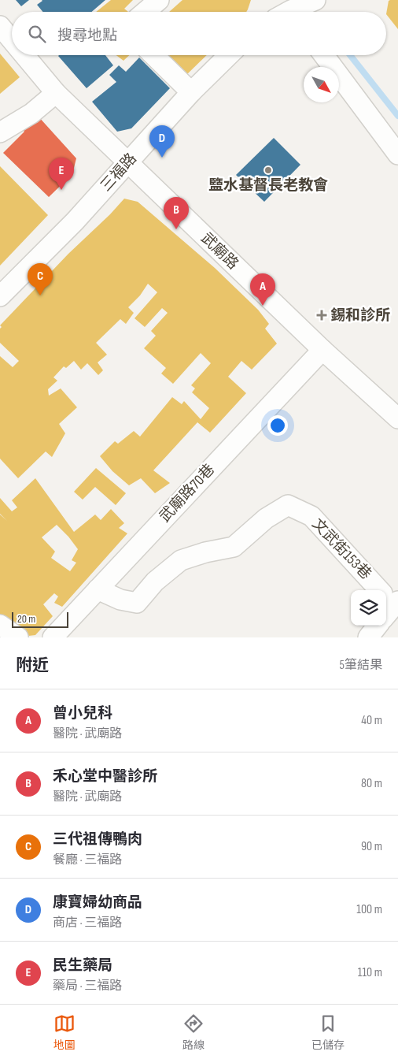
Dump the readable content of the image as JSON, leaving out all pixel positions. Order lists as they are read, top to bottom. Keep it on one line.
{"streets":{"street":["三福路","武廟路","武廟路70巷","文武街153巷"]},"crossings":[["三福路","武廟路"],["武廟路","武廟路70巷"],["武廟路70巷","文武街153巷"]],"places":{"other":["盬水基督長老教會"],"health":["錫和診所"]},"scale_bar":"20 m","north":"bottom right","page":{"search":"搜尋地點","pins":["D","E","B","C","A"],"scale":"20 m","heading":["附近","5筆結果"],"list":[{"mark":"A","name":"曾小兒科","note":"醫院 · 武廟路","value":"40 m"},{"mark":"B","name":"禾心堂中醫診所","note":"醫院 · 武廟路","value":"80 m"},{"mark":"C","name":"三代祖傳鴨肉","note":"餐廳 · 三福路","value":"90 m"},{"mark":"D","name":"康寶婦幼商品","note":"商店 · 三福路","value":"100 m"},{"mark":"E","name":"民生藥局","note":"藥局 · 三福路","value":"110 m"}],"nav":["地圖","路線","已儲存"]}}
